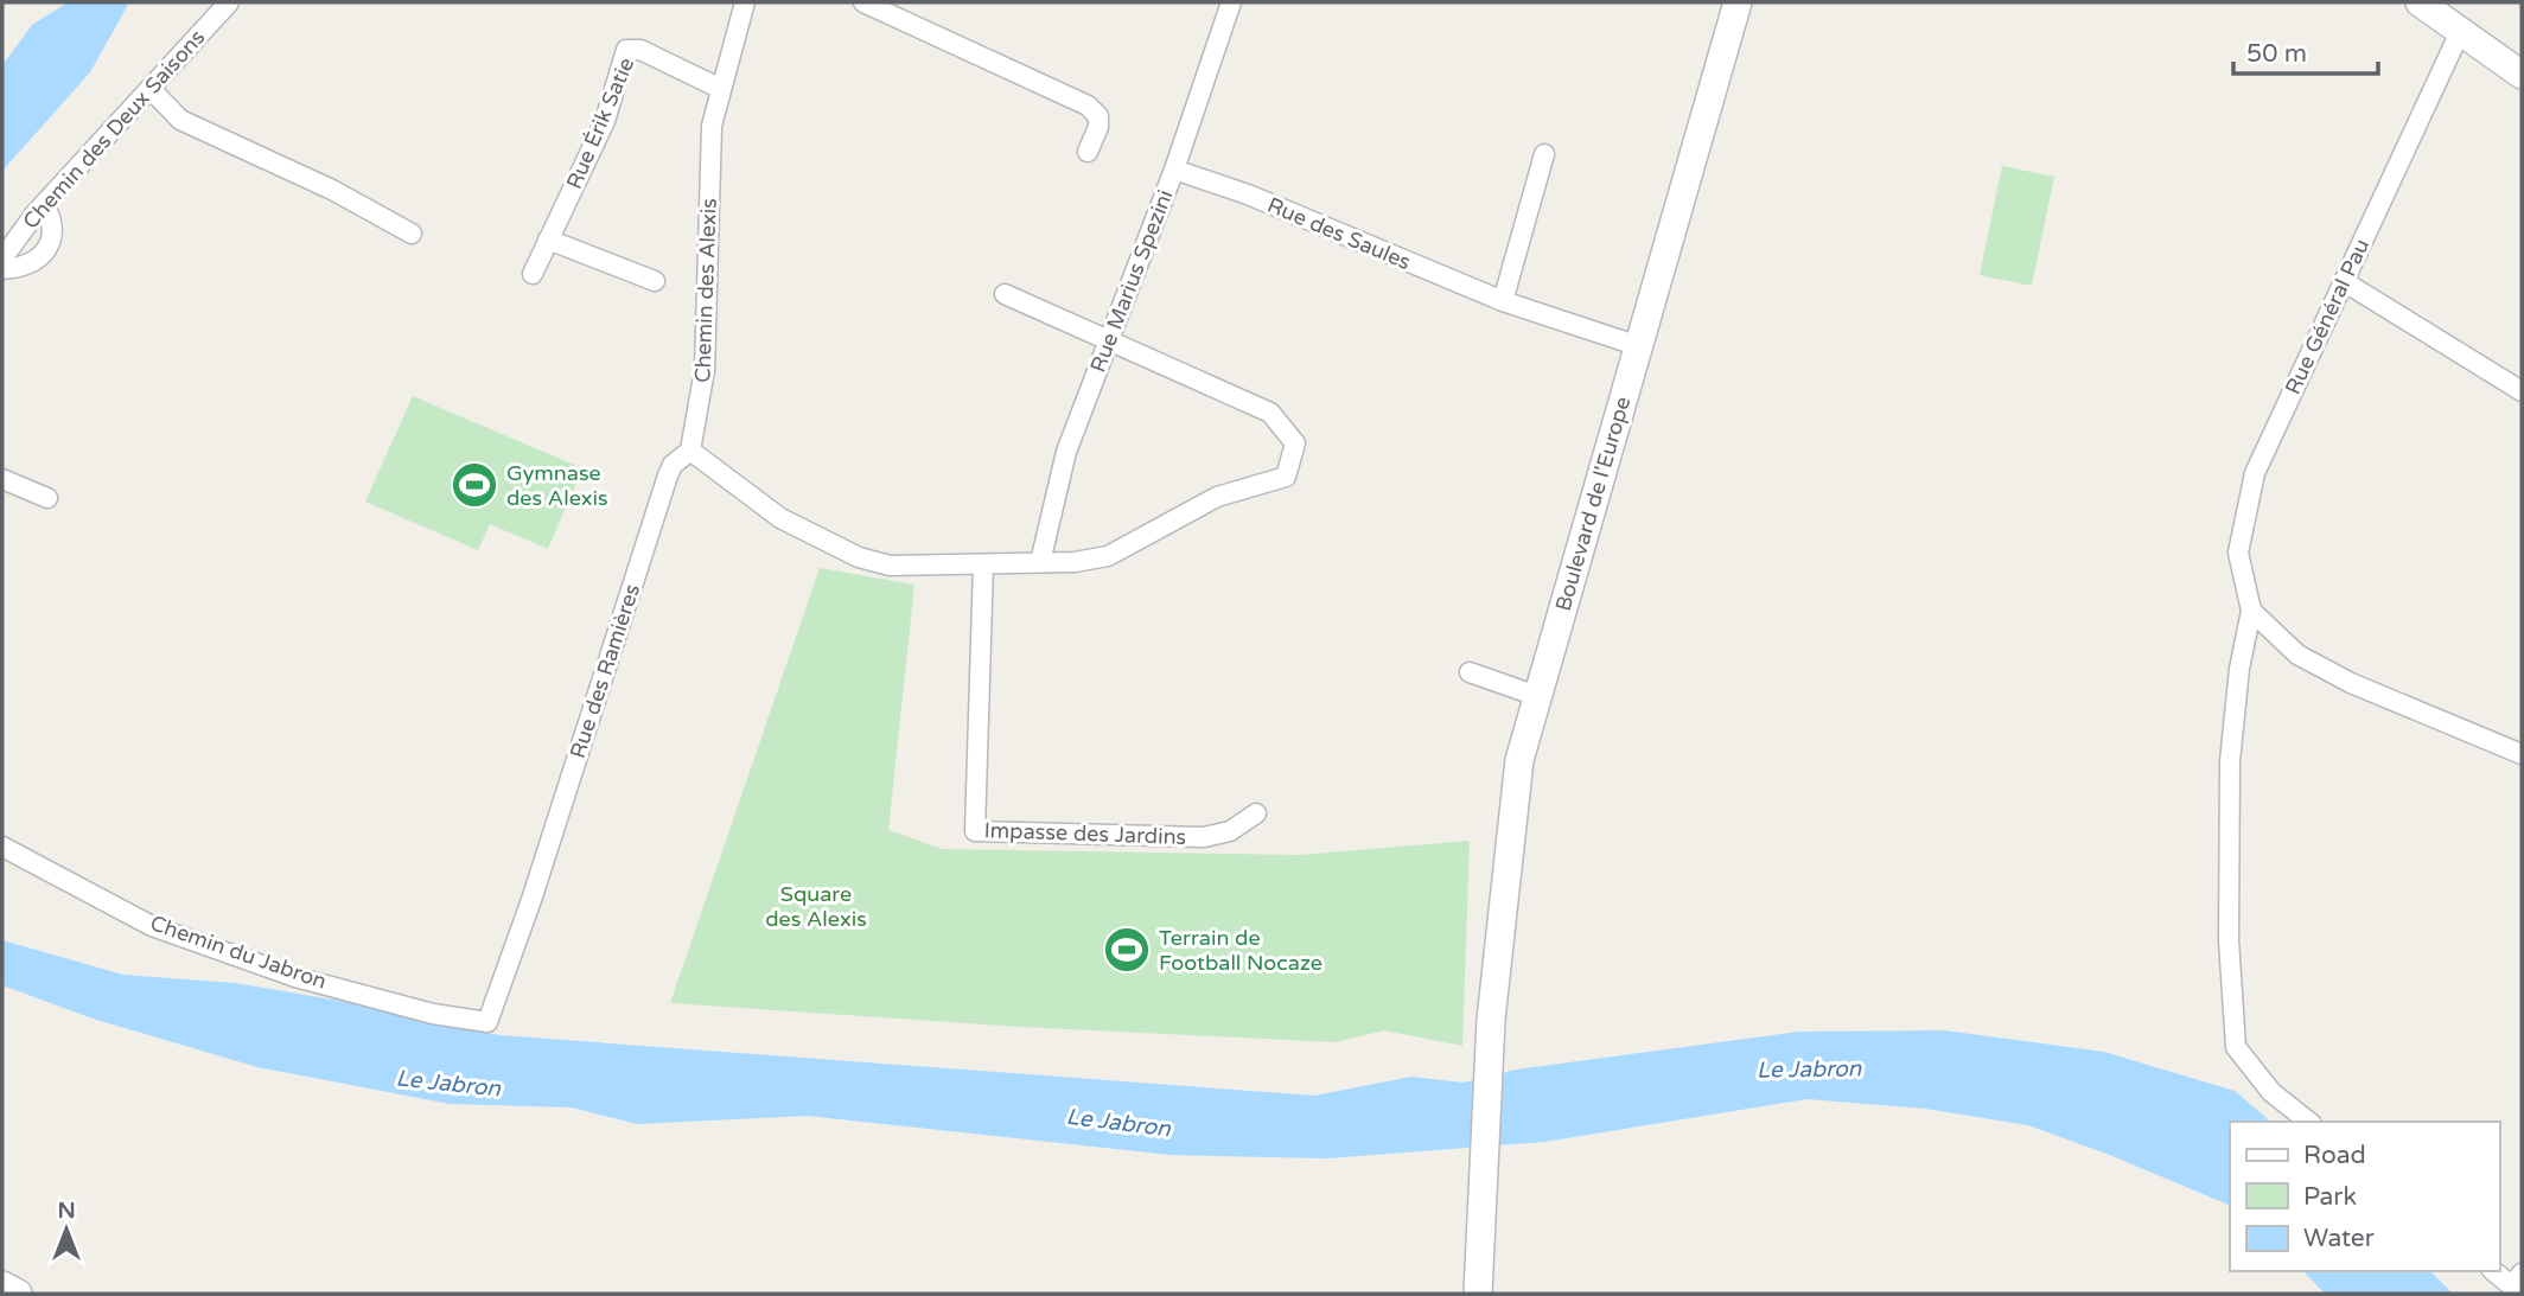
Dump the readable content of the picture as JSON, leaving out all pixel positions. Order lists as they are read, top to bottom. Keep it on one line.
{"streets":{"main road":["Boulevard de l'Europe"],"street":["Rue Érik Satie","Chemin des Deux Saisons","Rue des Saules","Rue Marius Spezini","Chemin des Alexis","Rue Général Pau","Rue des Ramières","Impasse des Jardins","Chemin du Jabron"]},"crossings":[["Rue Érik Satie","Chemin des Alexis"],["Rue des Saules","Rue Marius Spezini"],["Rue des Saules","Boulevard de l'Europe"],["Chemin des Alexis","Rue des Ramières"],["Rue des Ramières","Chemin du Jabron"]],"water":["Le Jabron"],"parks":["Square des Alexis"],"places":{"sports":["Gymnase des Alexis","Terrain de Football Nocaze"]},"legend":["Road","Park","Water"],"scale_bar":"50 m","north":"top"}
